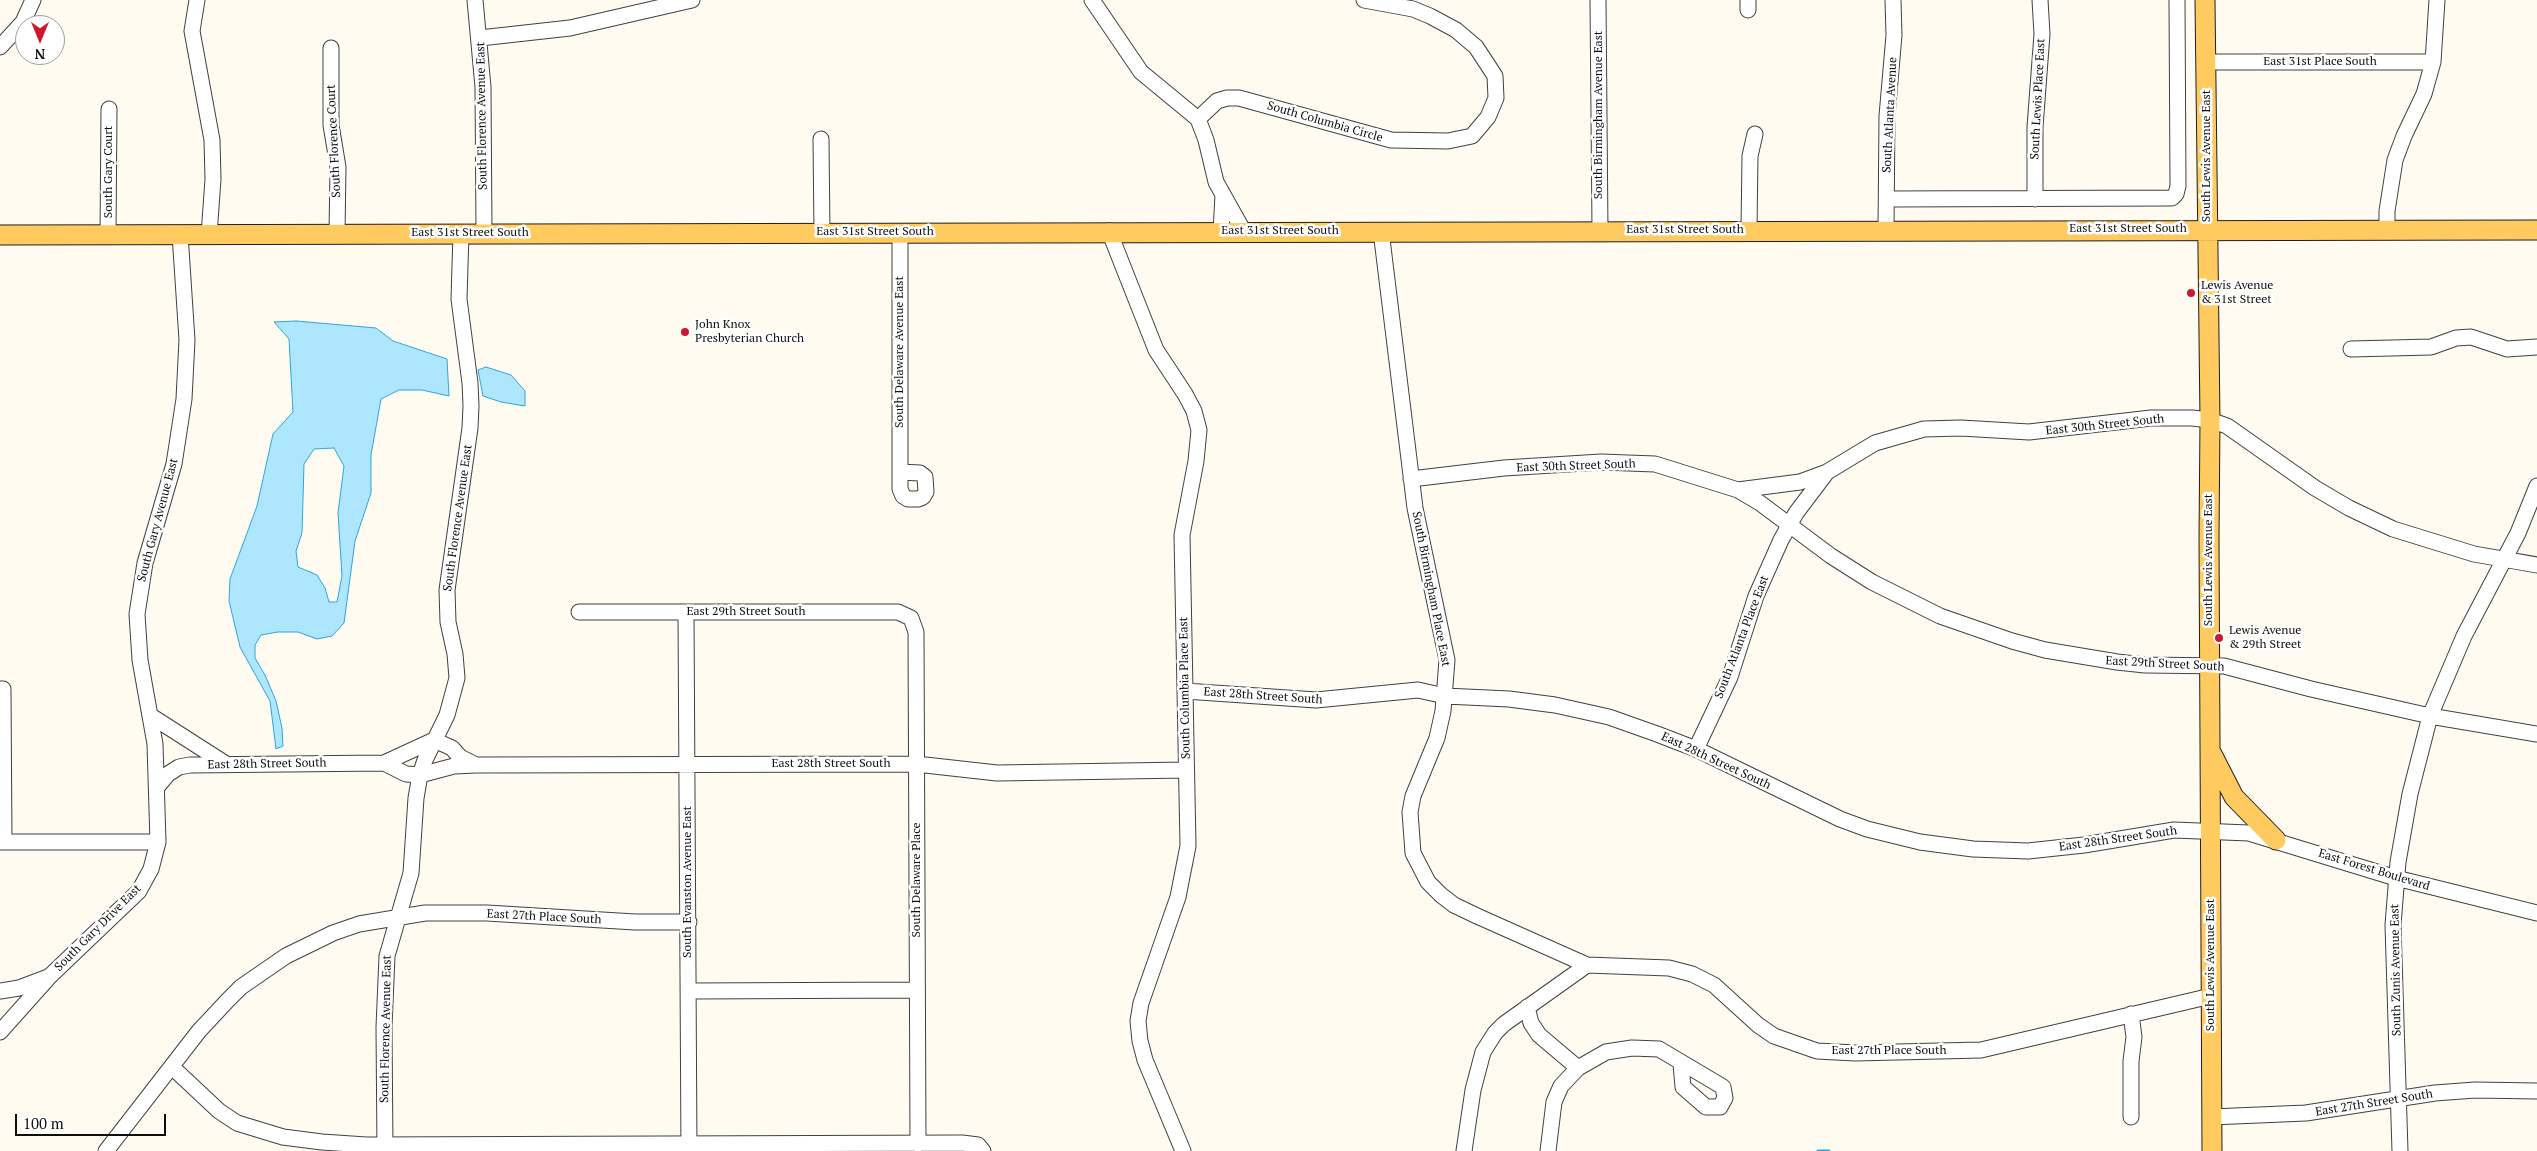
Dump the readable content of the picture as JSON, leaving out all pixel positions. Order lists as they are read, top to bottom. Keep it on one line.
{"streets":{"main road":["South Lewis Avenue East","East 31st Street South"],"street":["East 31st Place South","South Lewis Place East","South Birmingham Avenue East","South Atlanta Avenue","South Florence Avenue East","South Columbia Circle","South Florence Court","South Gary Court","South Delaware Avenue East","East 30th Street South","South Gary Avenue East","South Birmingham Place East","East 29th Street South","South Atlanta Place East","South Columbia Place East","East 28th Street South","East Forest Boulevard","South Delaware Place","South Evanston Avenue East","East 27th Place South","South Gary Drive East","South Zunis Avenue East","East 27th Street South"]},"crossings":[["East 31st Place South","South Lewis Avenue East"],["South Birmingham Avenue East","East 31st Street South"],["South Atlanta Avenue","East 31st Street South"],["South Florence Avenue East","East 31st Street South"],["South Florence Avenue East","East 28th Street South"],["South Florence Avenue East","East 27th Place South"],["South Florence Court","East 31st Street South"],["South Lewis Avenue East","East 31st Street South"],["South Lewis Avenue East","East 30th Street South"],["South Lewis Avenue East","East 29th Street South"],["South Lewis Avenue East","East 28th Street South"],["South Lewis Avenue East","East Forest Boulevard"],["South Lewis Avenue East","East 27th Place South"],["South Lewis Avenue East","East 27th Street South"],["South Gary Court","East 31st Street South"],["East 31st Street South","South Delaware Avenue East"],["East 31st Street South","South Gary Avenue East"],["East 31st Street South","South Birmingham Place East"],["East 31st Street South","South Columbia Place East"],["East 30th Street South","South Birmingham Place East"],["East 30th Street South","East 29th Street South"],["East 30th Street South","South Atlanta Place East"],["East 30th Street South","South Zunis Avenue East"],["South Gary Avenue East","South Gary Drive East"],["South Birmingham Place East","East 28th Street South"],["South Birmingham Place East","East 27th Place South"],["East 29th Street South","South Atlanta Place East"],["East 29th Street South","South Delaware Place"],["East 29th Street South","South Evanston Avenue East"],["East 29th Street South","South Zunis Avenue East"],["South Atlanta Place East","East 28th Street South"],["South Columbia Place East","East 28th Street South"],["East 28th Street South","East Forest Boulevard"],["East 28th Street South","South Delaware Place"],["East 28th Street South","South Evanston Avenue East"],["East 28th Street South","South Gary Drive East"],["East Forest Boulevard","South Zunis Avenue East"],["South Evanston Avenue East","East 27th Place South"],["South Zunis Avenue East","East 27th Street South"]],"places":["Lewis Avenue & 31st Street","John Knox Presbyterian Church","Lewis Avenue & 29th Street"],"scale_bar":"100 m","north":"bottom"}
